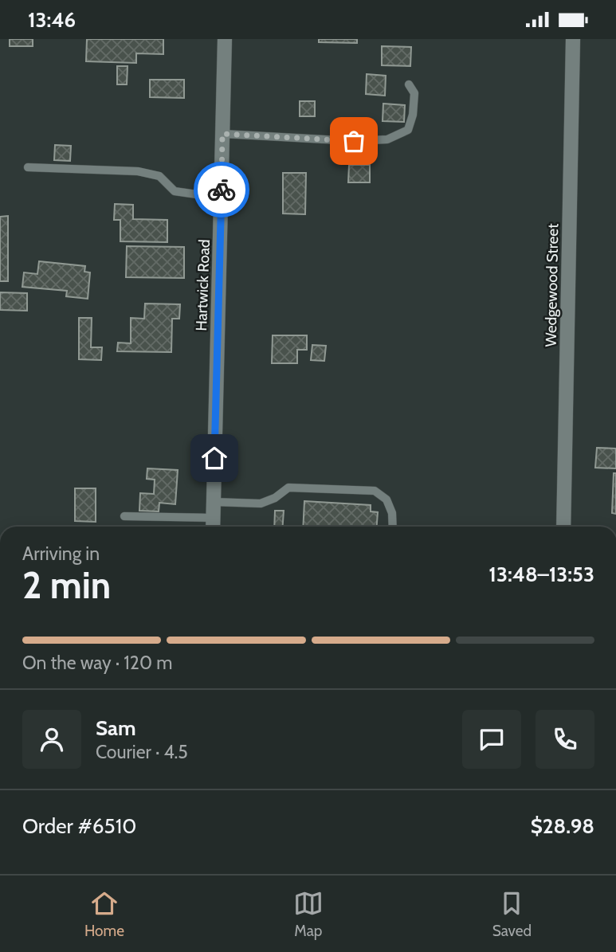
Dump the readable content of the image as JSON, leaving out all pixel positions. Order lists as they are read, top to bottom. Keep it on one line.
{"streets":{"street":["Hartwick Road","Wedgewood Street"]},"page":{"status":"13:46","heading":["2 min","Arriving in","13:48–13:53"],"panel":["Sam","Courier · 4.5","Order #6510","$28.98"],"bar":"On the way · 120 m","tabs":["Home","Map","Saved"]}}
